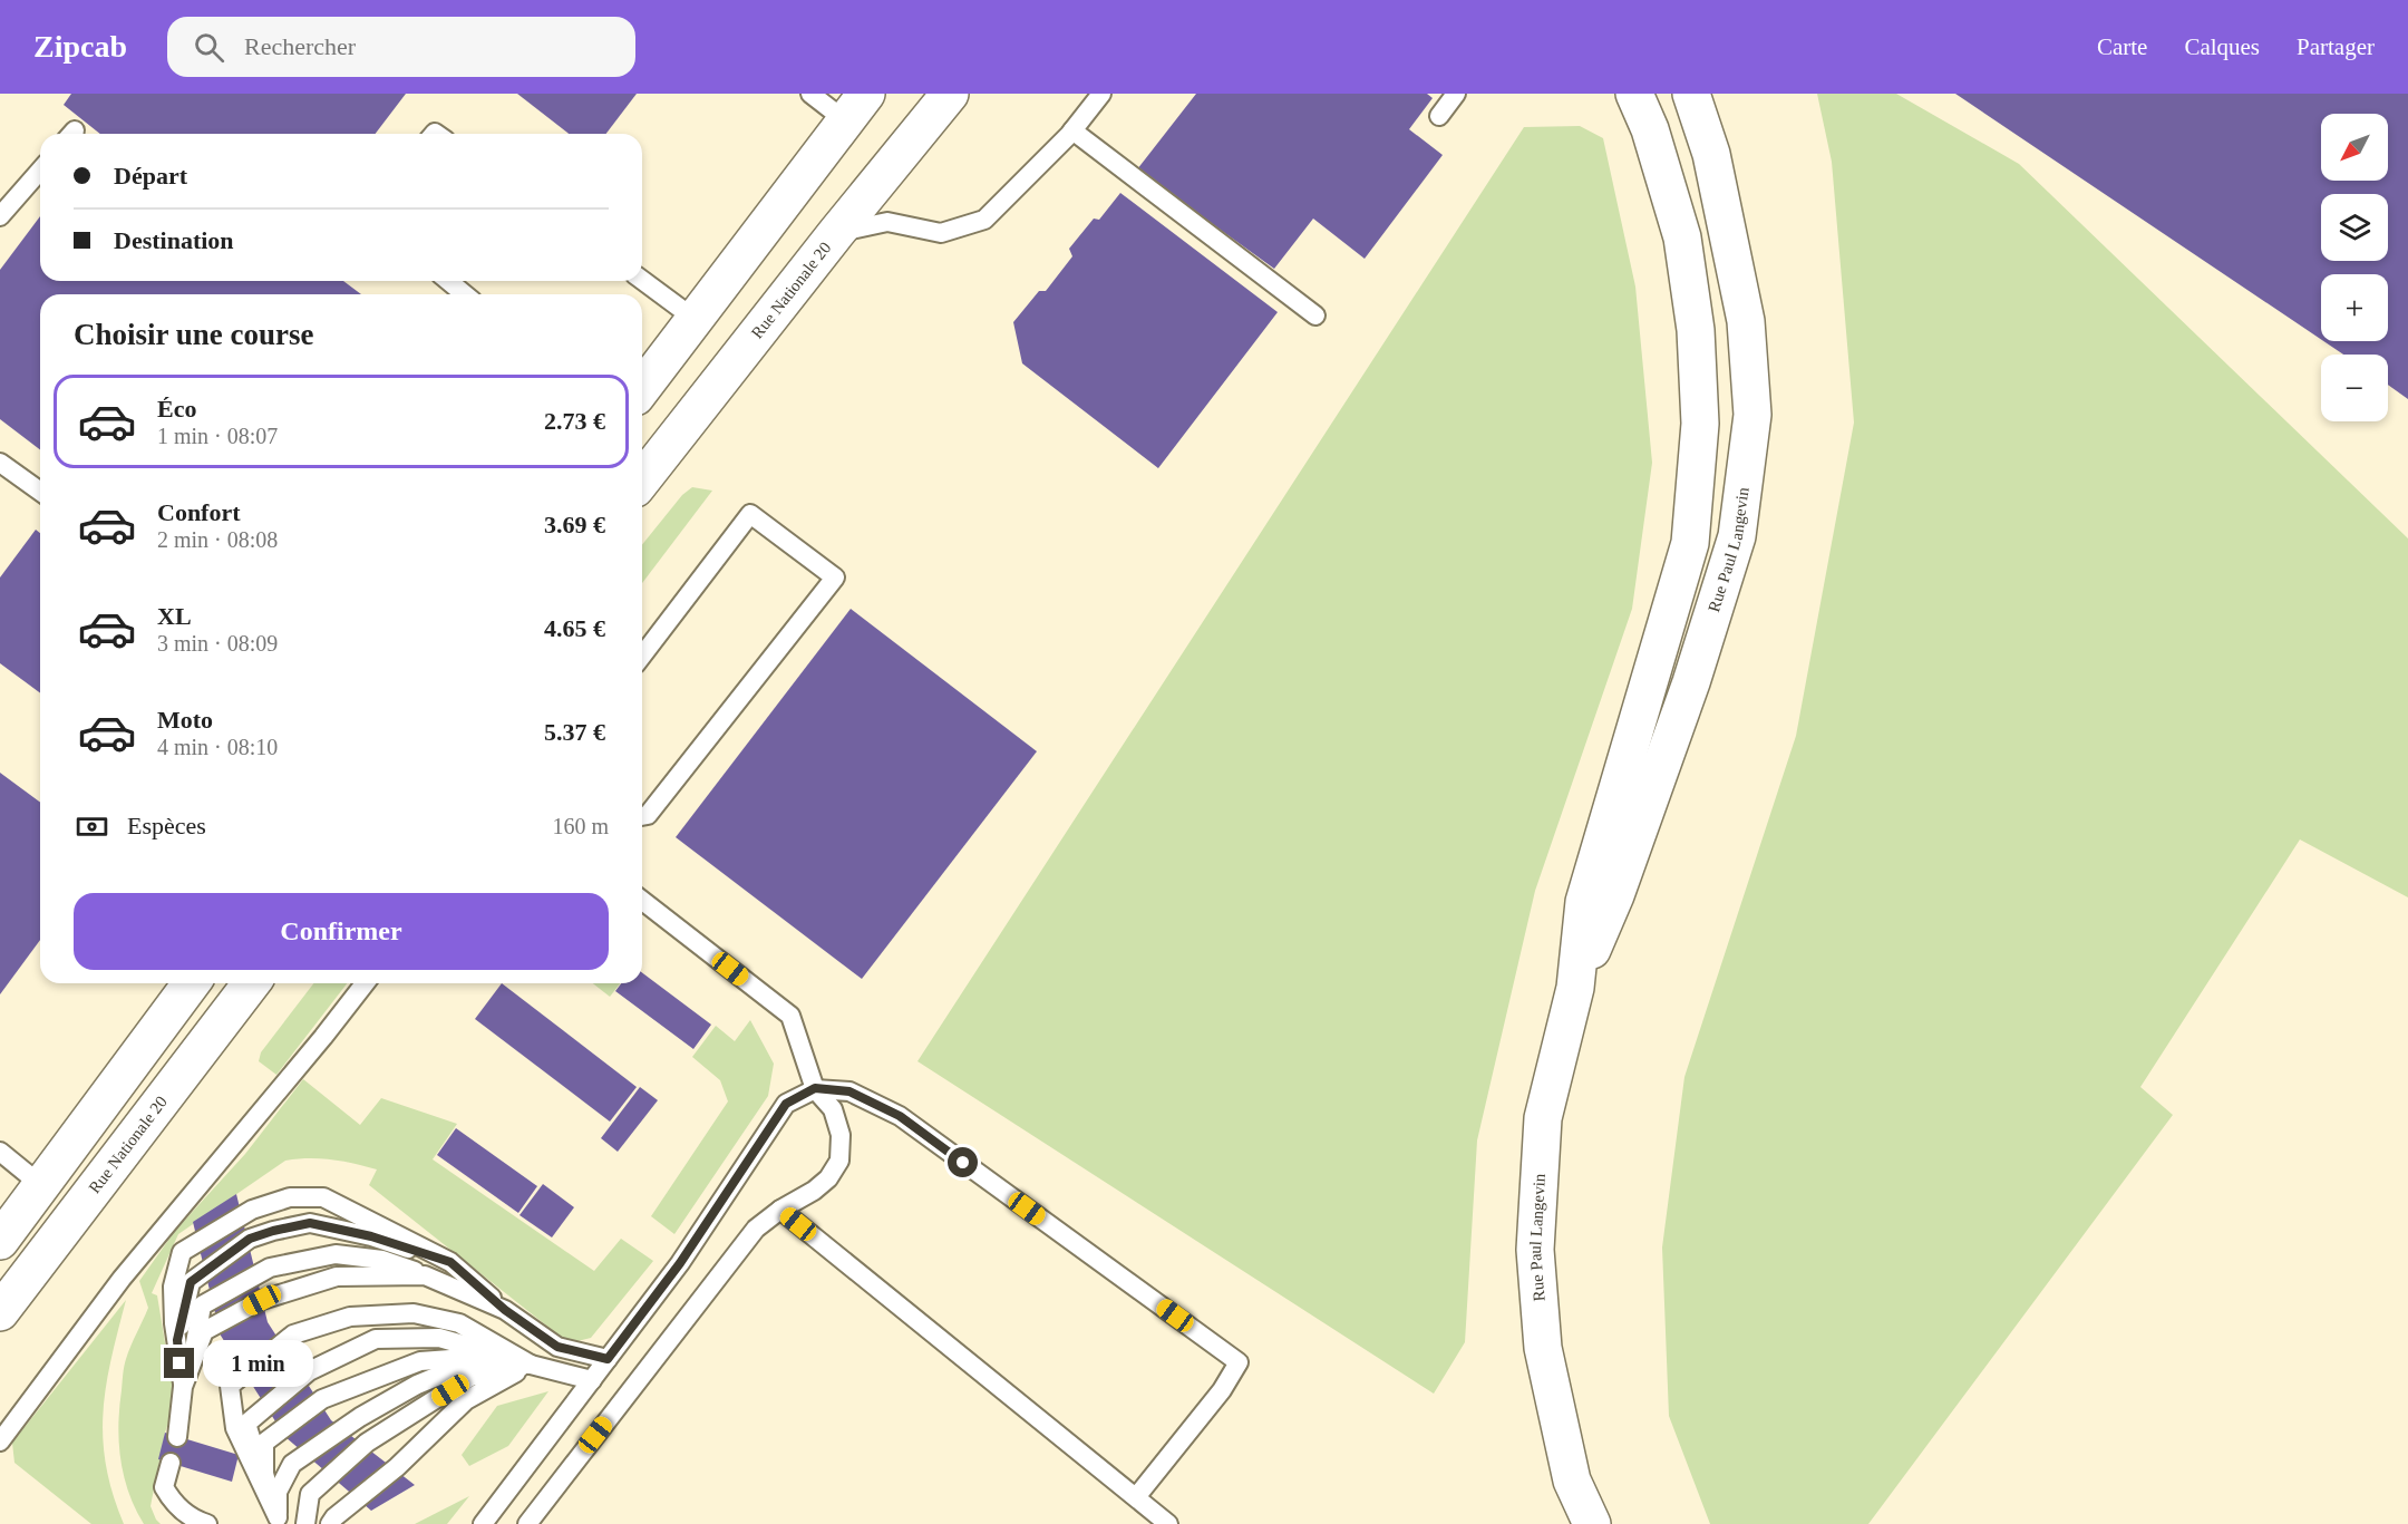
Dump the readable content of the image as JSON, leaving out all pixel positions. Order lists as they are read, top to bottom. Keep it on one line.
{"streets":{"main road":["Rue Nationale 20","Rue Paul Langevin"]},"north":"bottom left","page":{"header":"Zipcab","search":"Rechercher","nav":["Carte","Calques","Partager"],"map_buttons":["+","−"],"banner":["Départ","Destination"],"heading":"Choisir une course","list":[{"name":"Éco","note":"1 min · 08:07","value":"2.73 €"},{"name":"Confort","note":"2 min · 08:08","value":"3.69 €"},{"name":"XL","note":"3 min · 08:09","value":"4.65 €"},{"name":"Moto","note":"4 min · 08:10","value":"5.37 €"}],"pay":["Espèces","160 m"],"buttons":"Confirmer","bubble":"1 min"}}
